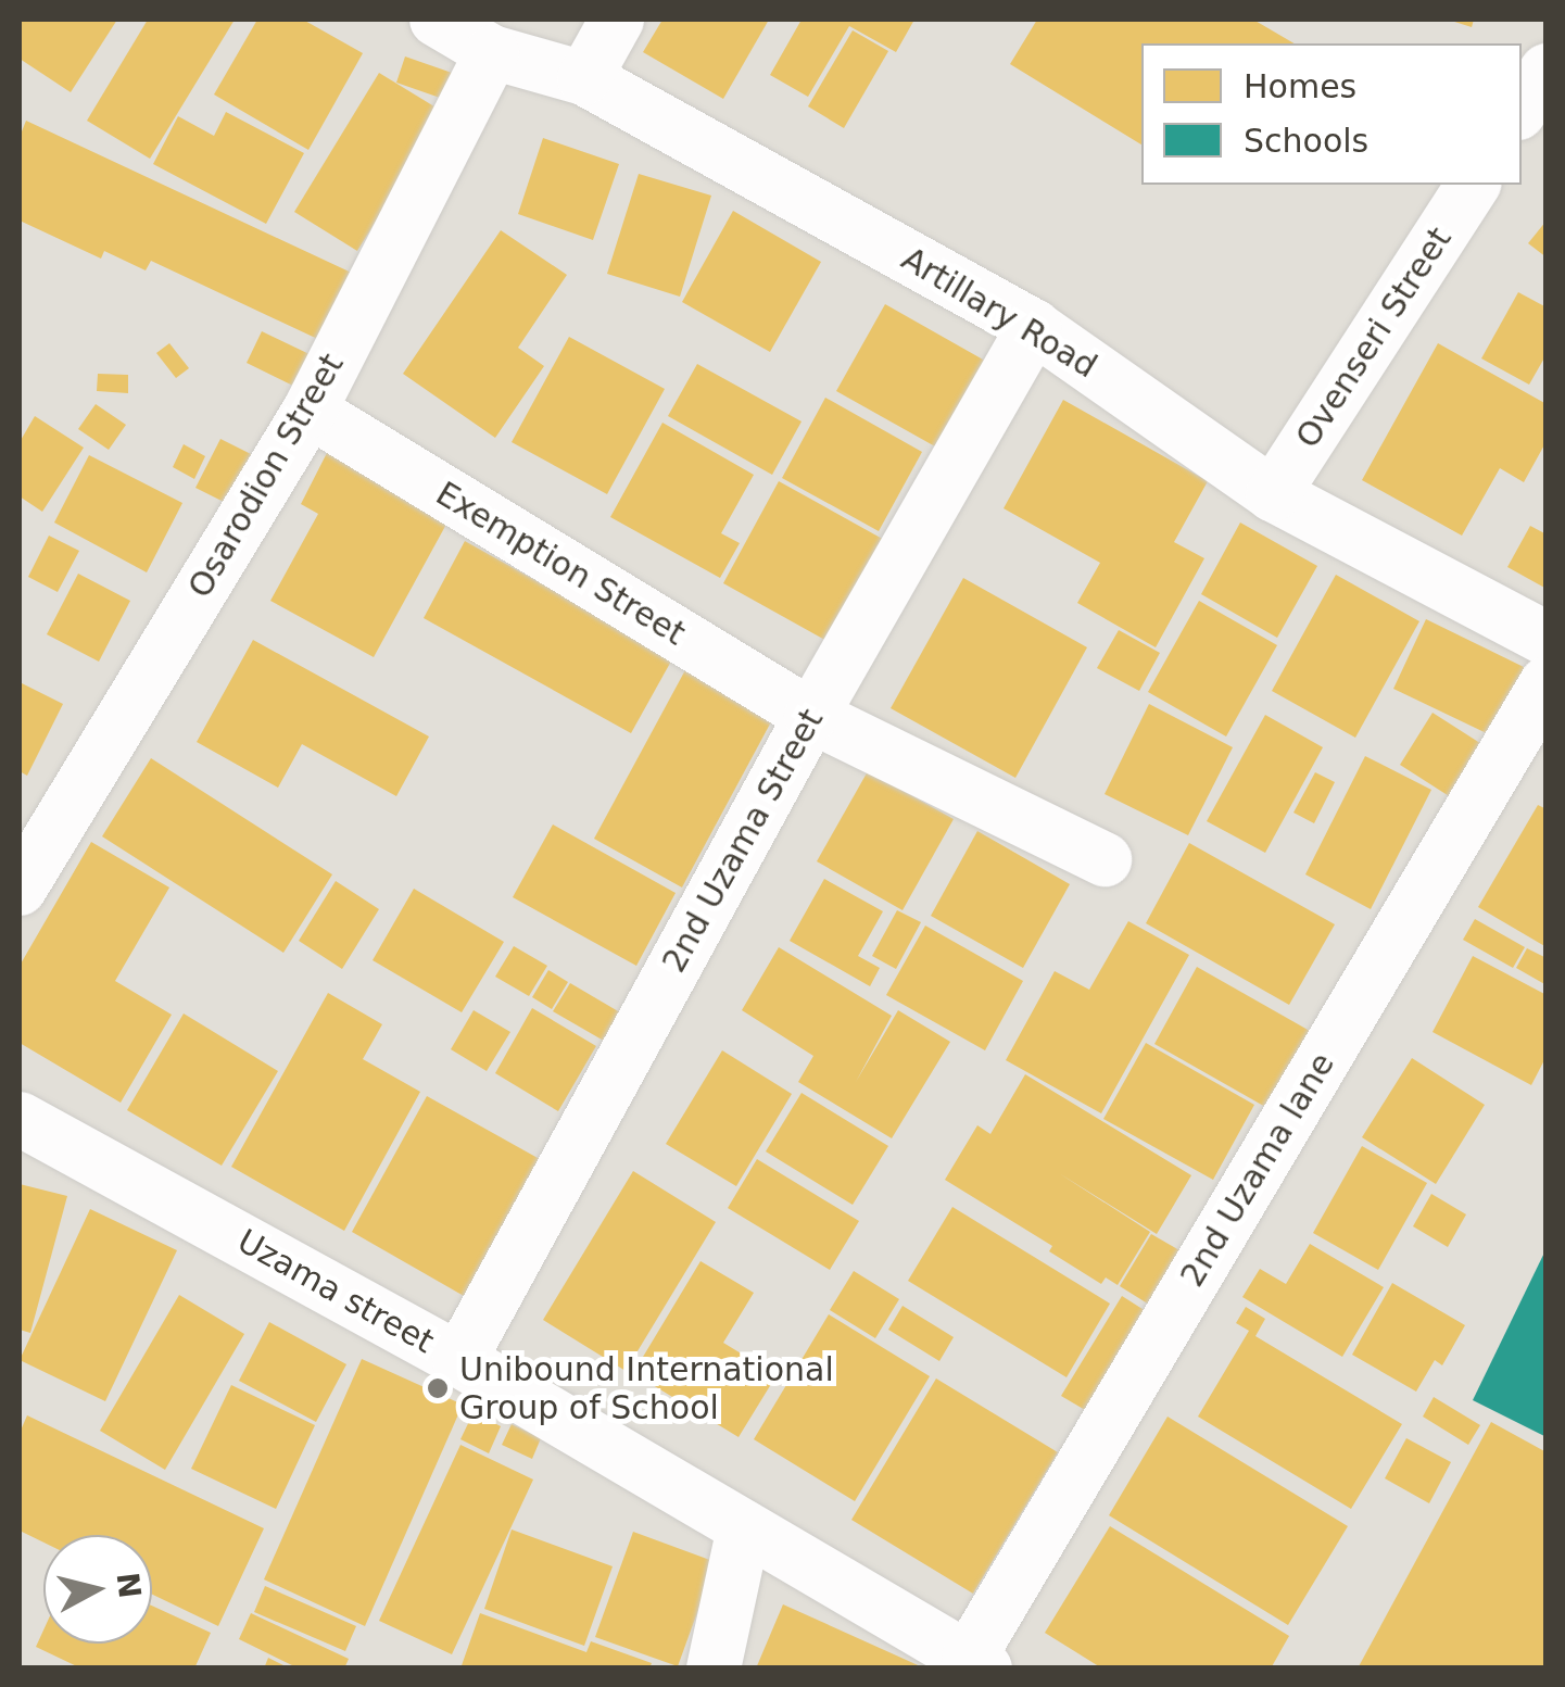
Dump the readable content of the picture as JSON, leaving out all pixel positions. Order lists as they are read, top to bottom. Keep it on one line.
{"streets":{"street":["Artillary Road","Ovenseri Street","Osarodion Street","Exemption Street","2nd Uzama Street","2nd Uzama lane","Uzama street"]},"crossings":[["Artillary Road","Ovenseri Street"],["Artillary Road","Osarodion Street"],["Artillary Road","2nd Uzama Street"],["Osarodion Street","Exemption Street"],["Exemption Street","2nd Uzama Street"],["2nd Uzama Street","Uzama street"],["2nd Uzama lane","Uzama street"]],"places":["Unibound International Group of School"],"legend":["Homes","Schools"],"north":"right"}
